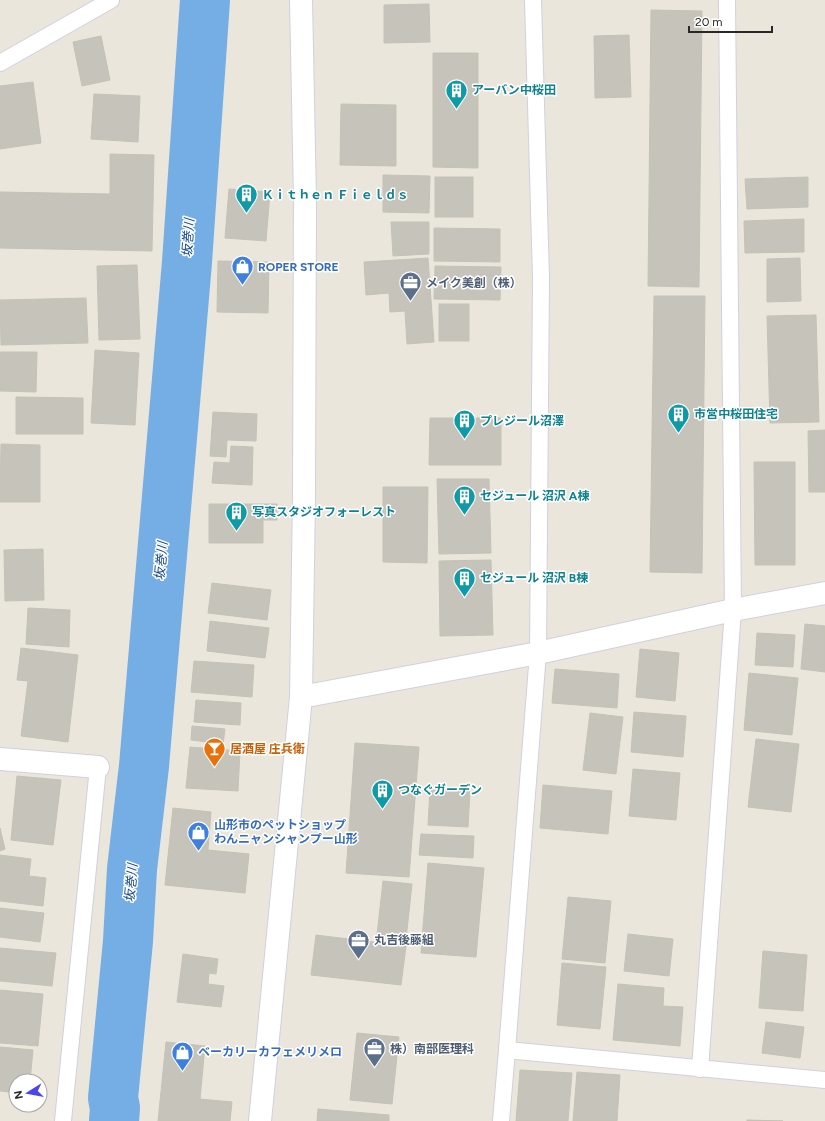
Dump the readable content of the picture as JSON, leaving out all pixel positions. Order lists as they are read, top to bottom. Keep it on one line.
{"water":["坂巻川"],"places":{"building":["アーバン中桜田","Ｋｉｔｈｅｎ Ｆｉｅｌｄｓ","市営中桜田住宅","プレジール沼澤","セジュール 沼沢 A棟","写真スタジオフォーレスト","セジュール 沼沢 B棟","つなぐガーデン"],"shop":["ROPER STORE","山形市のペットショップ わんニャンシャンプー山形","ベーカリーカフェメリメロ"],"office":["メイク美創（株）","丸吉後藤組","株）南部医理科"],"bar":["居酒屋 庄兵衛"]},"scale_bar":"20 m","north":"left"}
